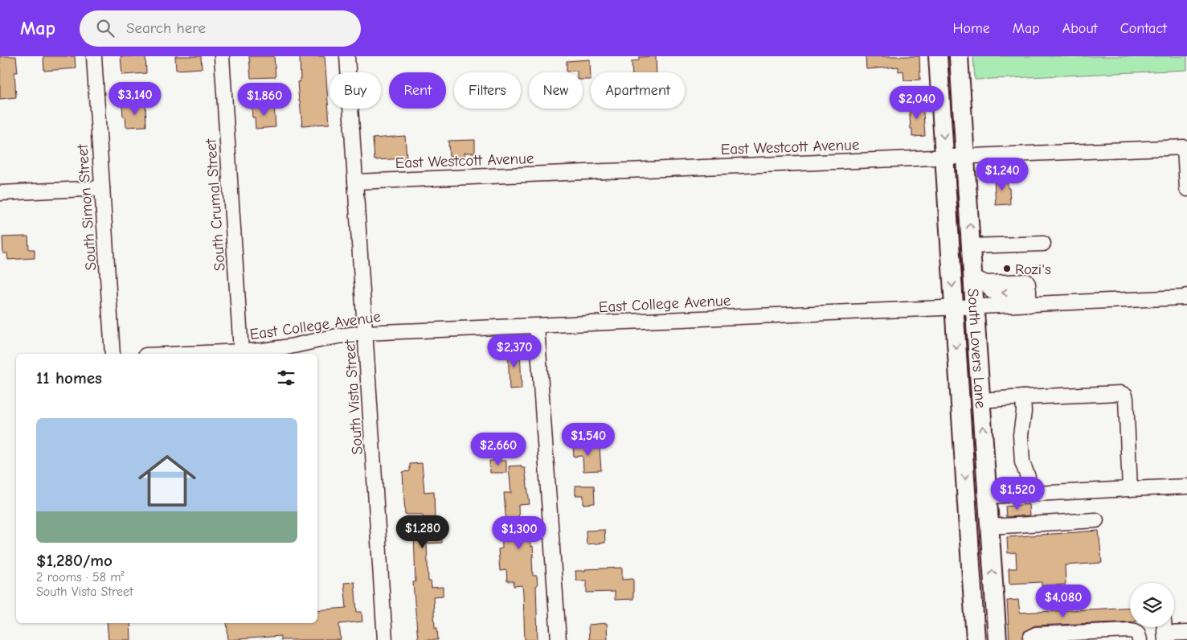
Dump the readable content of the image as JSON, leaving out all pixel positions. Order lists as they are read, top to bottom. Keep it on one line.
{"streets":{"main road":["South Lovers Lane"],"street":["East Westcott Avenue","South Crumal Street","South Simon Street","East College Avenue","South Vista Street"]},"crossings":[["East Westcott Avenue","South Lovers Lane"],["East Westcott Avenue","South Vista Street"],["South Crumal Street","East College Avenue"],["East College Avenue","South Lovers Lane"],["East College Avenue","South Vista Street"]],"places":["Rozi's"],"page":{"header":"Map","search":"Search here","nav":["Home","Map","About","Contact"],"chip":["Buy","Rent","Filters","New","Apartment"],"price":["$3,140","$1,860","$2,040","$1,240","$2,370","$1,540","$2,660","$1,520","$1,280","$1,300","$4,080"],"heading":"11 homes","list":[{"name":"$1,280/mo","note":"2 rooms · 58 m² · South Vista Street"}]}}
